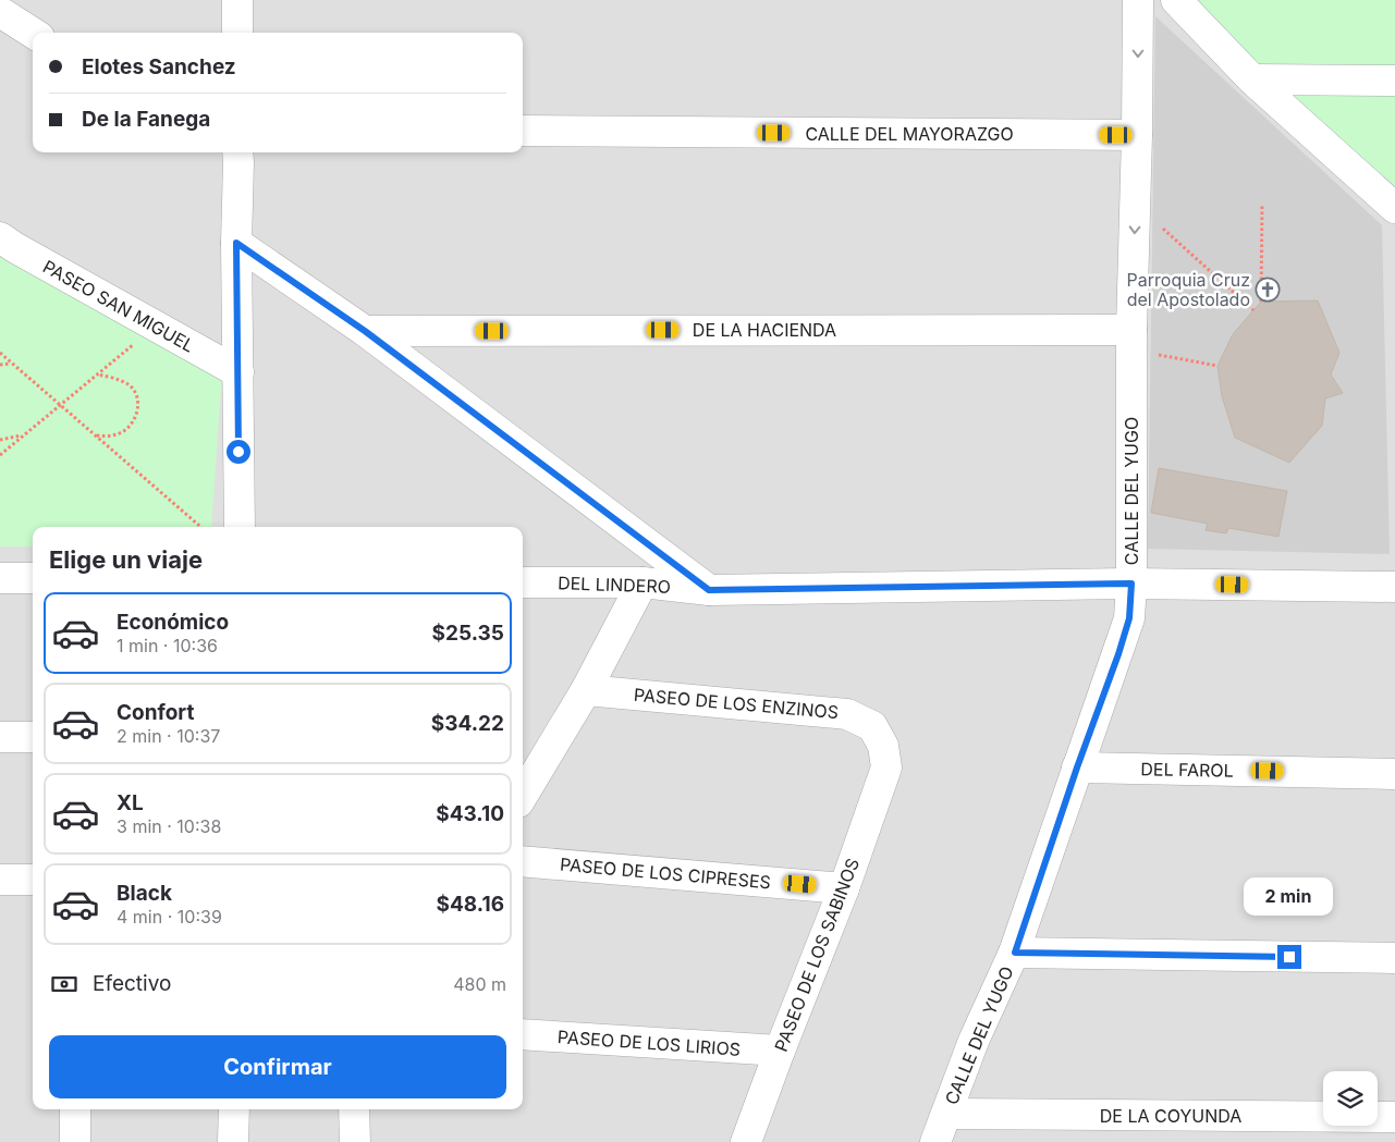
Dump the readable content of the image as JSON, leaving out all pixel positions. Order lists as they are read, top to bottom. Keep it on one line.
{"streets":{"street":["CALLE DEL MAYORAZGO","PASEO SAN MIGUEL","DE LA HACIENDA","CALLE DEL YUGO","DEL LINDERO","PASEO DE LOS ENZINOS","DEL FAROL","PASEO DE LOS CIPRESES","PASEO DE LOS SABINOS","PASEO DE LOS LIRIOS","DE LA COYUNDA"]},"crossings":[["CALLE DEL MAYORAZGO","CALLE DEL YUGO"],["DE LA HACIENDA","CALLE DEL YUGO"],["CALLE DEL YUGO","DEL LINDERO"],["CALLE DEL YUGO","DEL FAROL"],["CALLE DEL YUGO","DE LA COYUNDA"],["PASEO DE LOS ENZINOS","PASEO DE LOS SABINOS"],["PASEO DE LOS CIPRESES","PASEO DE LOS SABINOS"],["PASEO DE LOS SABINOS","PASEO DE LOS LIRIOS"]],"places":{"church":["Parroquia Cruz del Apostolado"]},"page":{"banner":["Elotes Sanchez","De la Fanega"],"heading":"Elige un viaje","list":[{"name":"Económico","note":"1 min · 10:36","value":"$25.35"},{"name":"Confort","note":"2 min · 10:37","value":"$34.22"},{"name":"XL","note":"3 min · 10:38","value":"$43.10"},{"name":"Black","note":"4 min · 10:39","value":"$48.16"}],"bubble":"2 min","pay":["Efectivo","480 m"],"buttons":"Confirmar"}}
